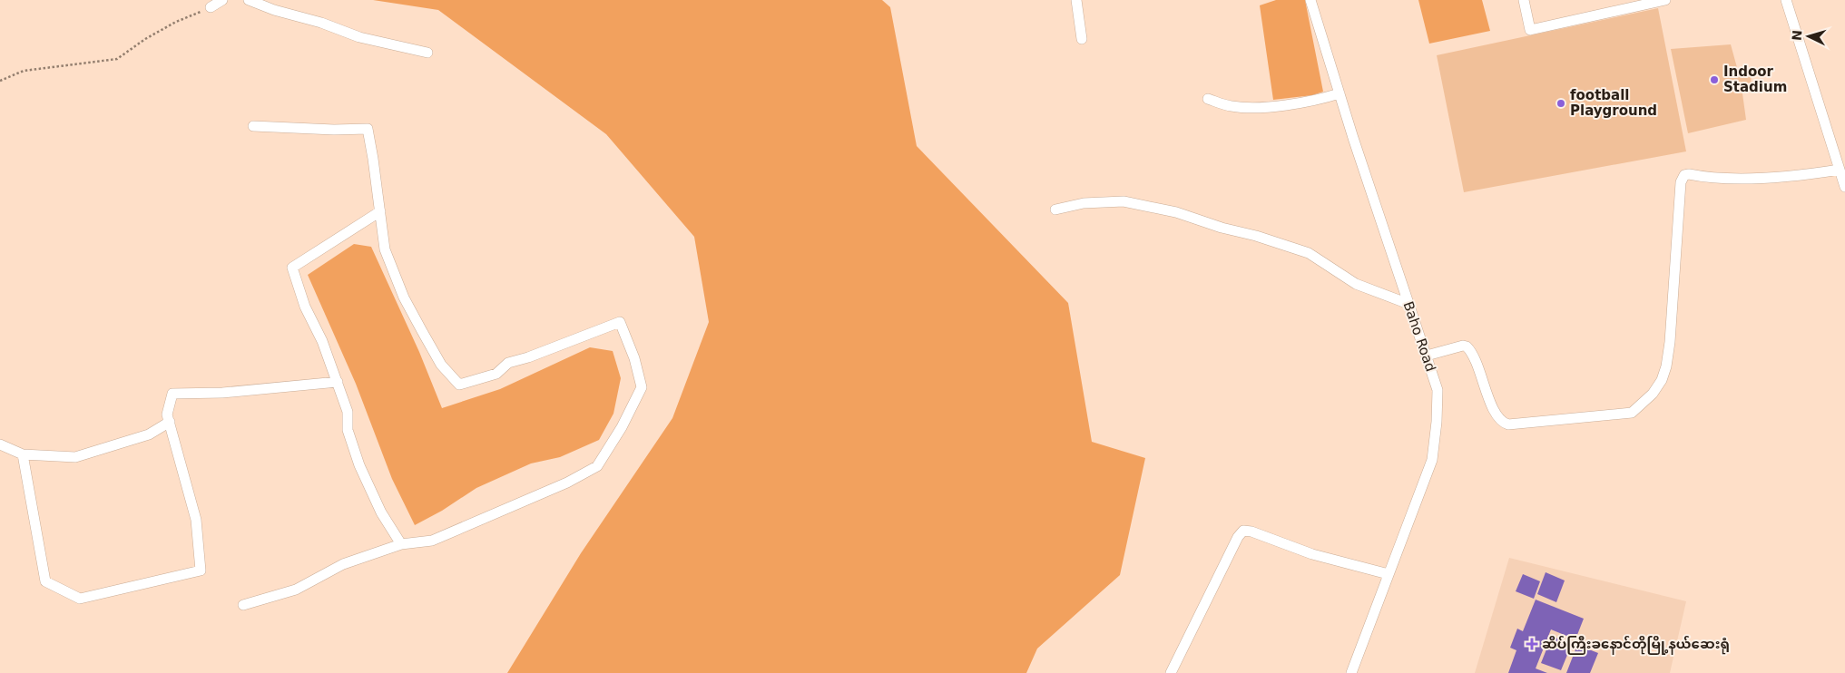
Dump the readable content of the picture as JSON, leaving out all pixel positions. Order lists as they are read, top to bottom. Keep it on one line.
{"streets":{"street":["Baho Road"]},"places":{"other":["Indoor Stadium","football Playground"],"health":["ဆိပ်ကြီးခနောင်တိုမြို့နယ်ဆေးရုံ"]},"north":"left"}
